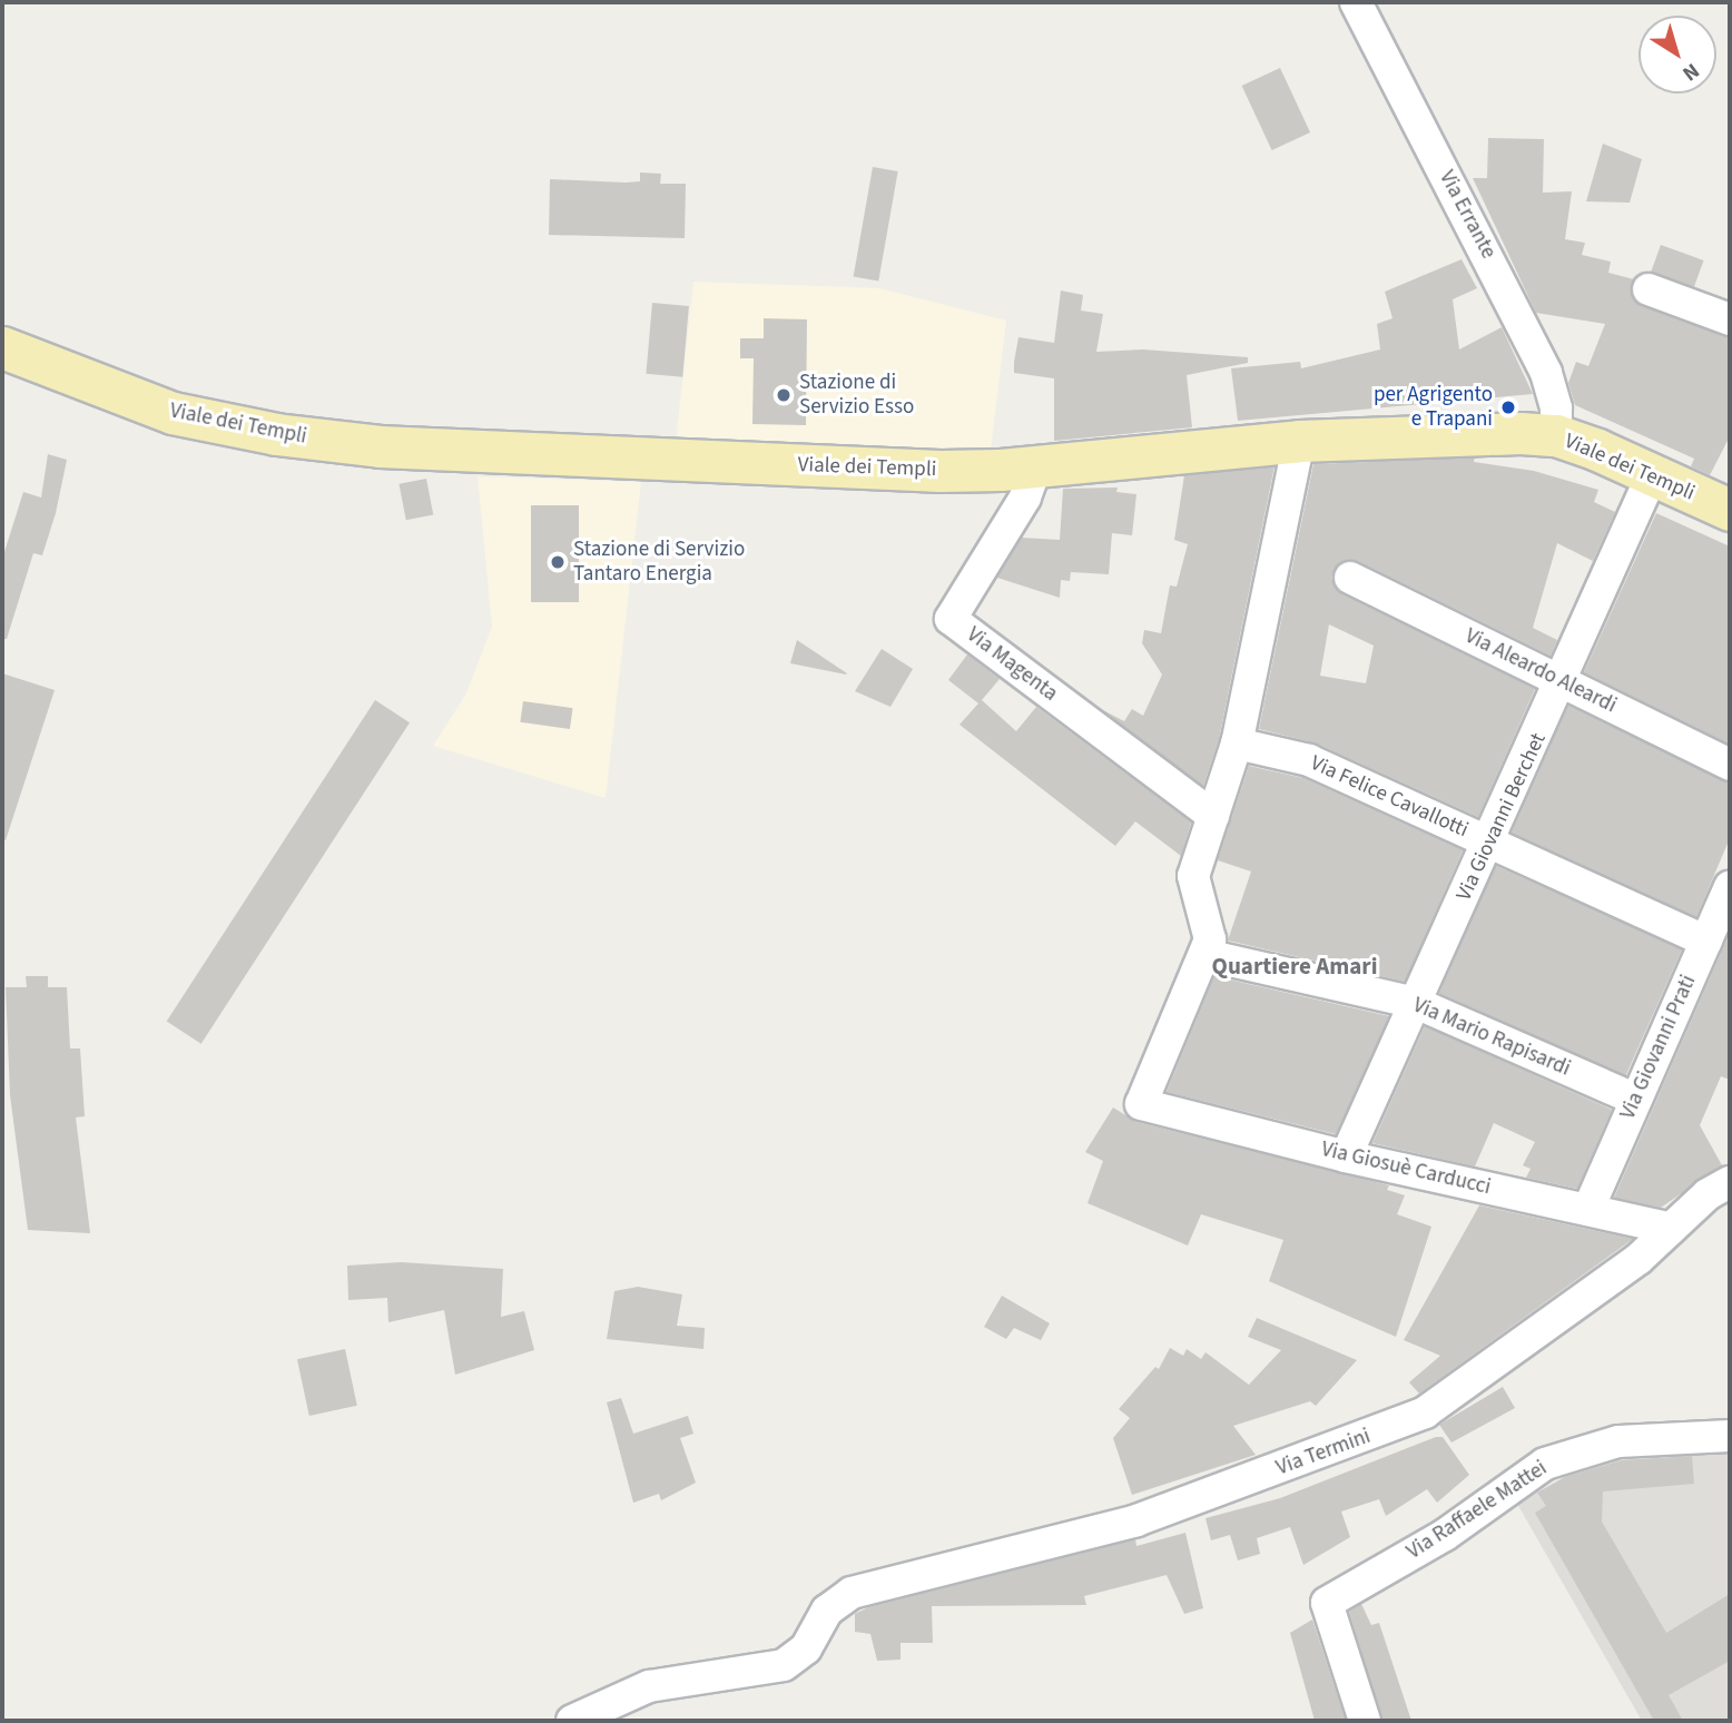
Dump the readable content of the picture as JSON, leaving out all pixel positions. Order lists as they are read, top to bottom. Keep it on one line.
{"streets":{"main road":["Viale dei Templi"],"street":["Via Errante","Via Magenta","Via Aleardo Aleardi","Via Felice Cavallotti","Via Giovanni Berchet","Via Mario Rapisardi","Via Giovanni Prati","Via Giosuè Carducci","Via Termini","Via Raffaele Mattei"]},"crossings":[["Via Errante","Viale dei Templi"],["Viale dei Templi","Via Magenta"],["Viale dei Templi","Via Giovanni Berchet"],["Via Aleardo Aleardi","Via Giovanni Berchet"],["Via Felice Cavallotti","Via Giovanni Berchet"],["Via Felice Cavallotti","Via Giovanni Prati"],["Via Giovanni Berchet","Via Mario Rapisardi"],["Via Giovanni Berchet","Via Giosuè Carducci"],["Via Mario Rapisardi","Via Giovanni Prati"],["Via Mario Rapisardi","Via Giosuè Carducci"],["Via Giovanni Prati","Via Giosuè Carducci"],["Via Giosuè Carducci","Via Termini"]],"districts":["Quartiere Amari"],"places":["Stazione di Servizio Esso","per Agrigento e Trapani","Stazione di Servizio Tantaro Energia"],"north":"bottom right"}
